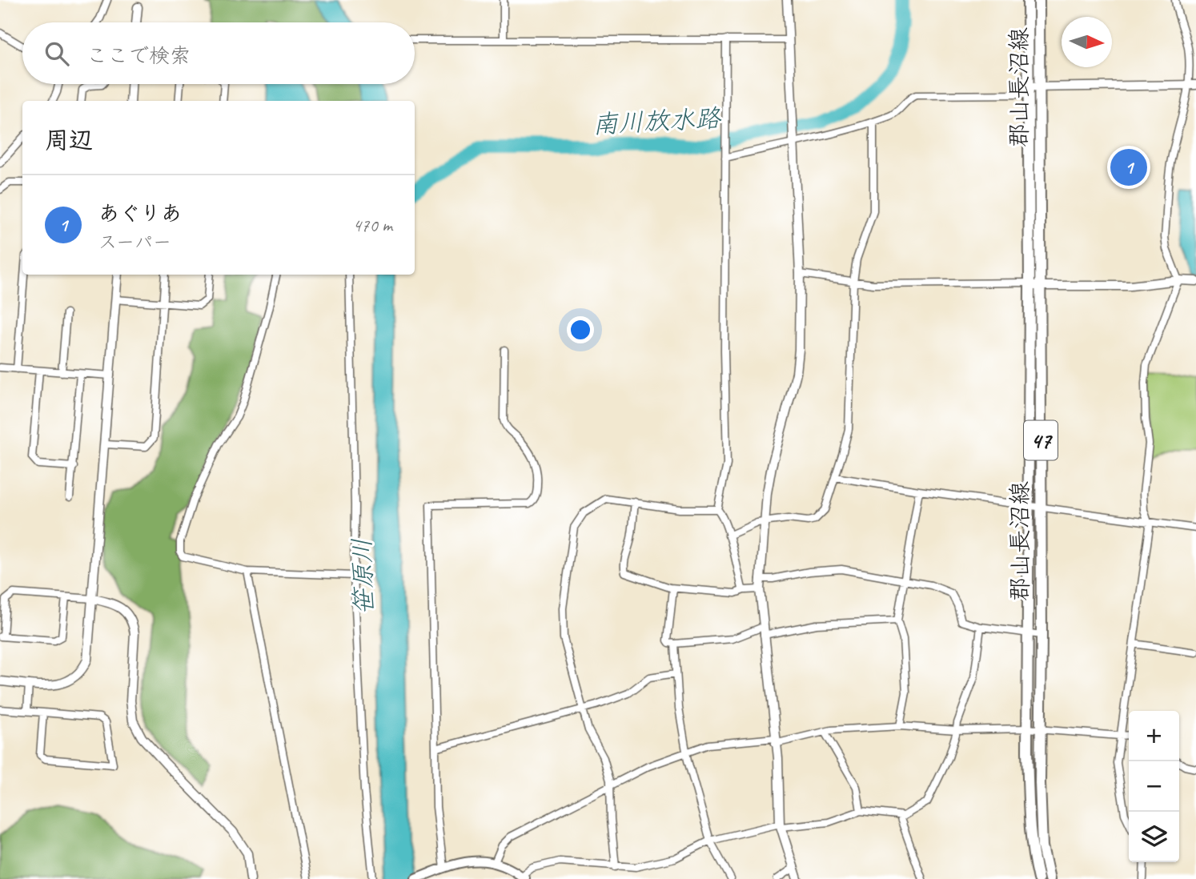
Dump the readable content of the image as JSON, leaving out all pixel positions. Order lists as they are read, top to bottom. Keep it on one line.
{"streets":{"main road":["郡山長沼線","47"]},"water":["南川放水路","笹原川"],"north":"right","page":{"search":"ここで検索","heading":"周辺","pins":"1","list":[{"mark":"1","name":"あぐりあ","note":"スーパー","value":"470 m"}],"map_buttons":["+","−"]}}
